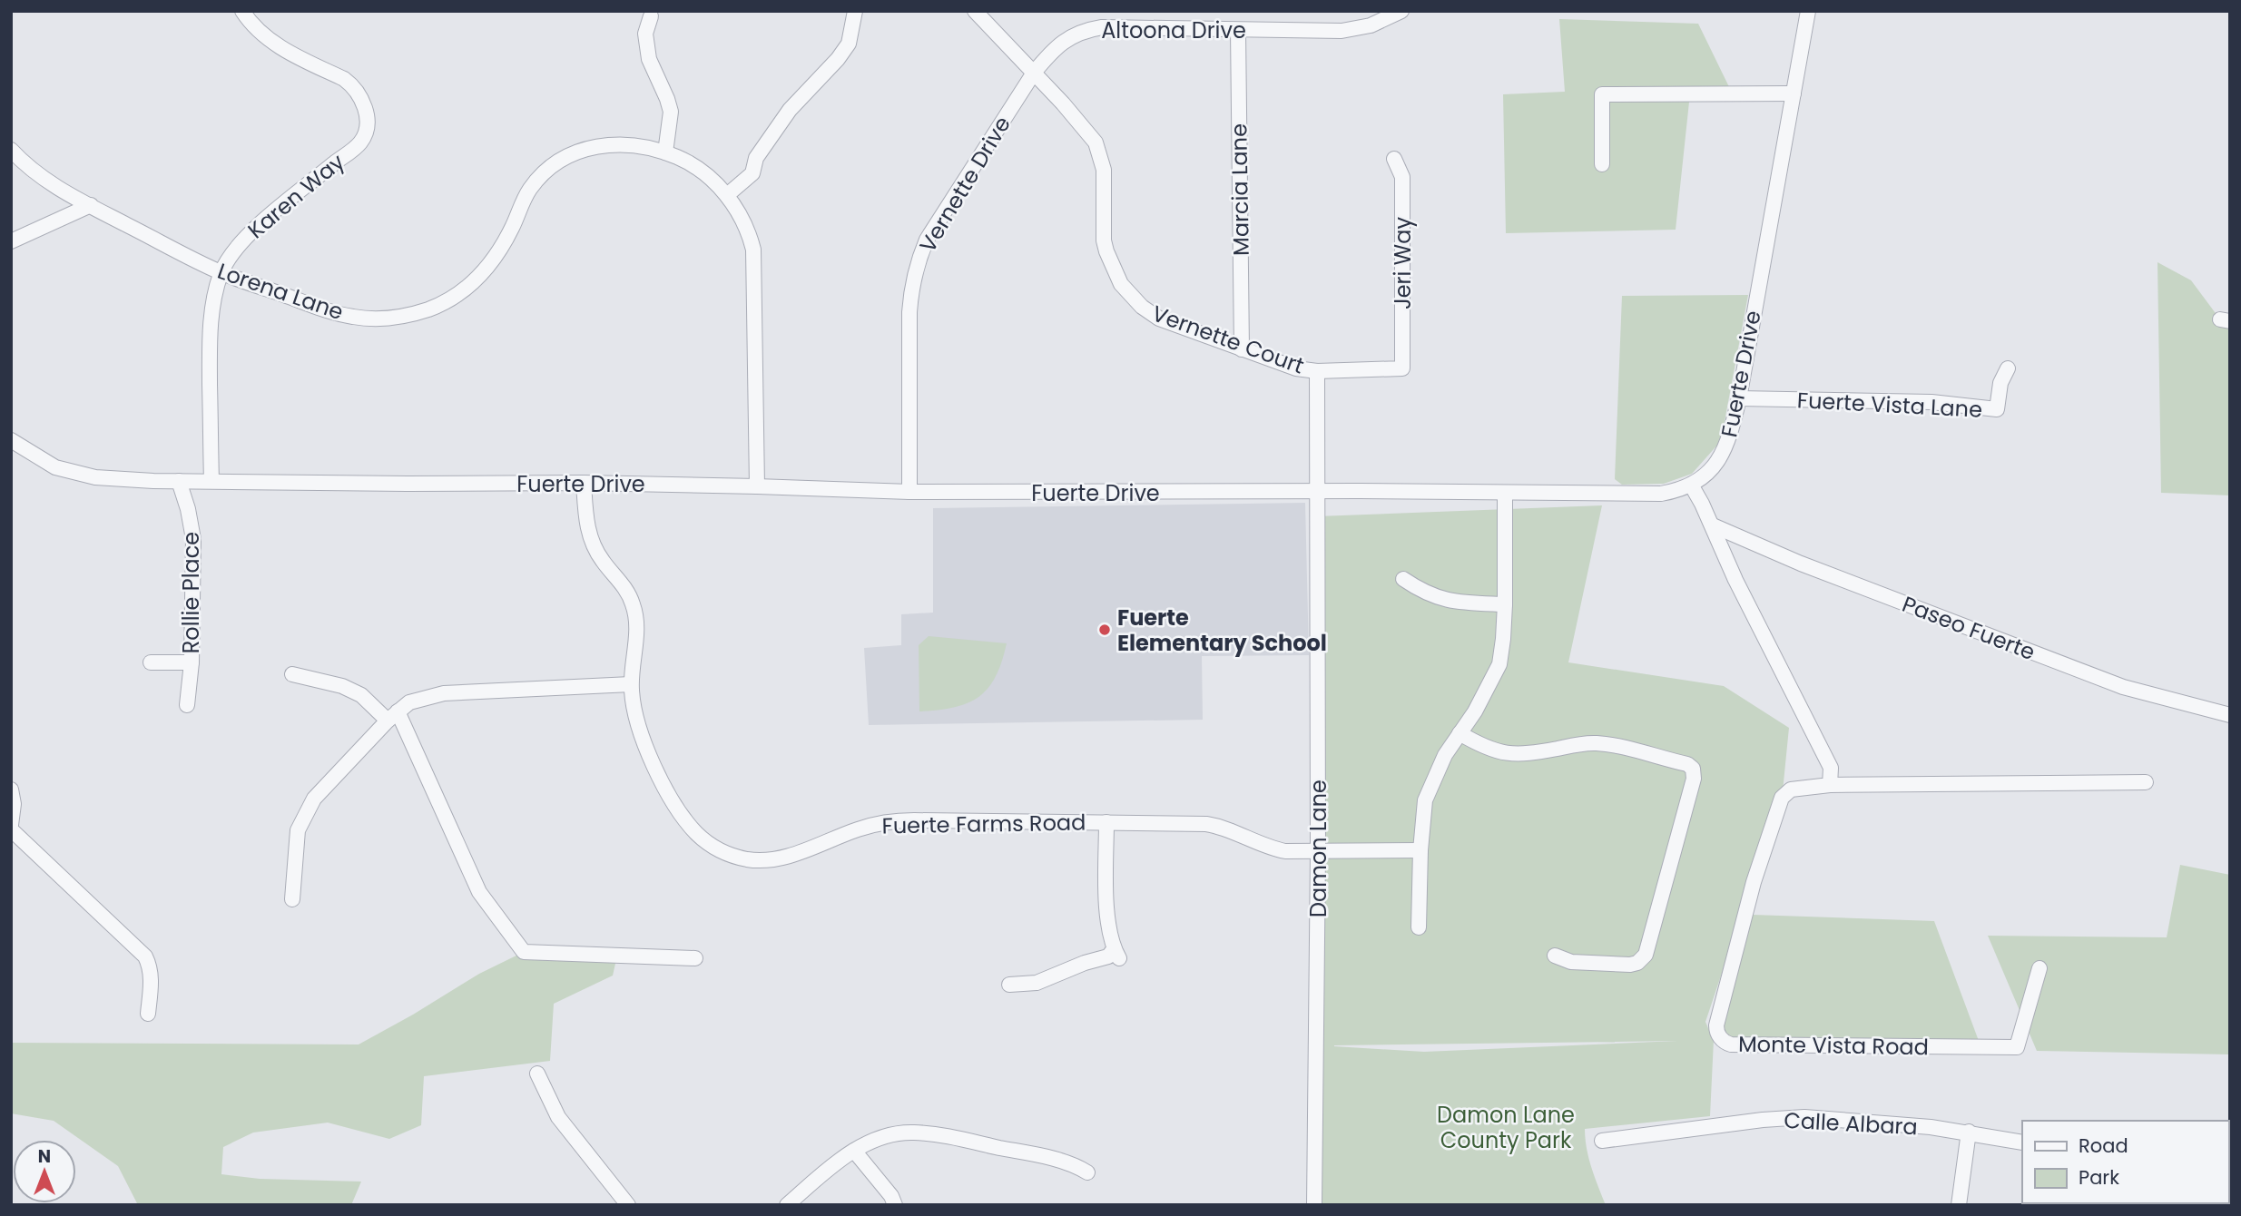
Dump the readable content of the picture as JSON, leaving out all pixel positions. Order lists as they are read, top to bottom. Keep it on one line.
{"streets":{"street":["Altoona Drive","Vernette Drive","Marcia Lane","Karen Way","Jeri Way","Lorena Lane","Vernette Court","Fuerte Drive","Fuerte Vista Lane","Rollie Place","Paseo Fuerte","Fuerte Farms Road","Damon Lane","Monte Vista Road","Calle Albara"]},"crossings":[["Altoona Drive","Vernette Drive"],["Altoona Drive","Marcia Lane"],["Altoona Drive","Vernette Court"],["Vernette Drive","Vernette Court"],["Vernette Drive","Fuerte Drive"],["Marcia Lane","Vernette Court"],["Karen Way","Lorena Lane"],["Karen Way","Fuerte Drive"],["Jeri Way","Vernette Court"],["Lorena Lane","Fuerte Drive"],["Fuerte Drive","Fuerte Vista Lane"],["Fuerte Drive","Rollie Place"],["Fuerte Drive","Fuerte Farms Road"],["Fuerte Drive","Damon Lane"],["Fuerte Farms Road","Damon Lane"]],"parks":["Damon Lane County Park"],"places":["Fuerte Elementary School"],"legend":["Road","Park"],"north":"top"}
